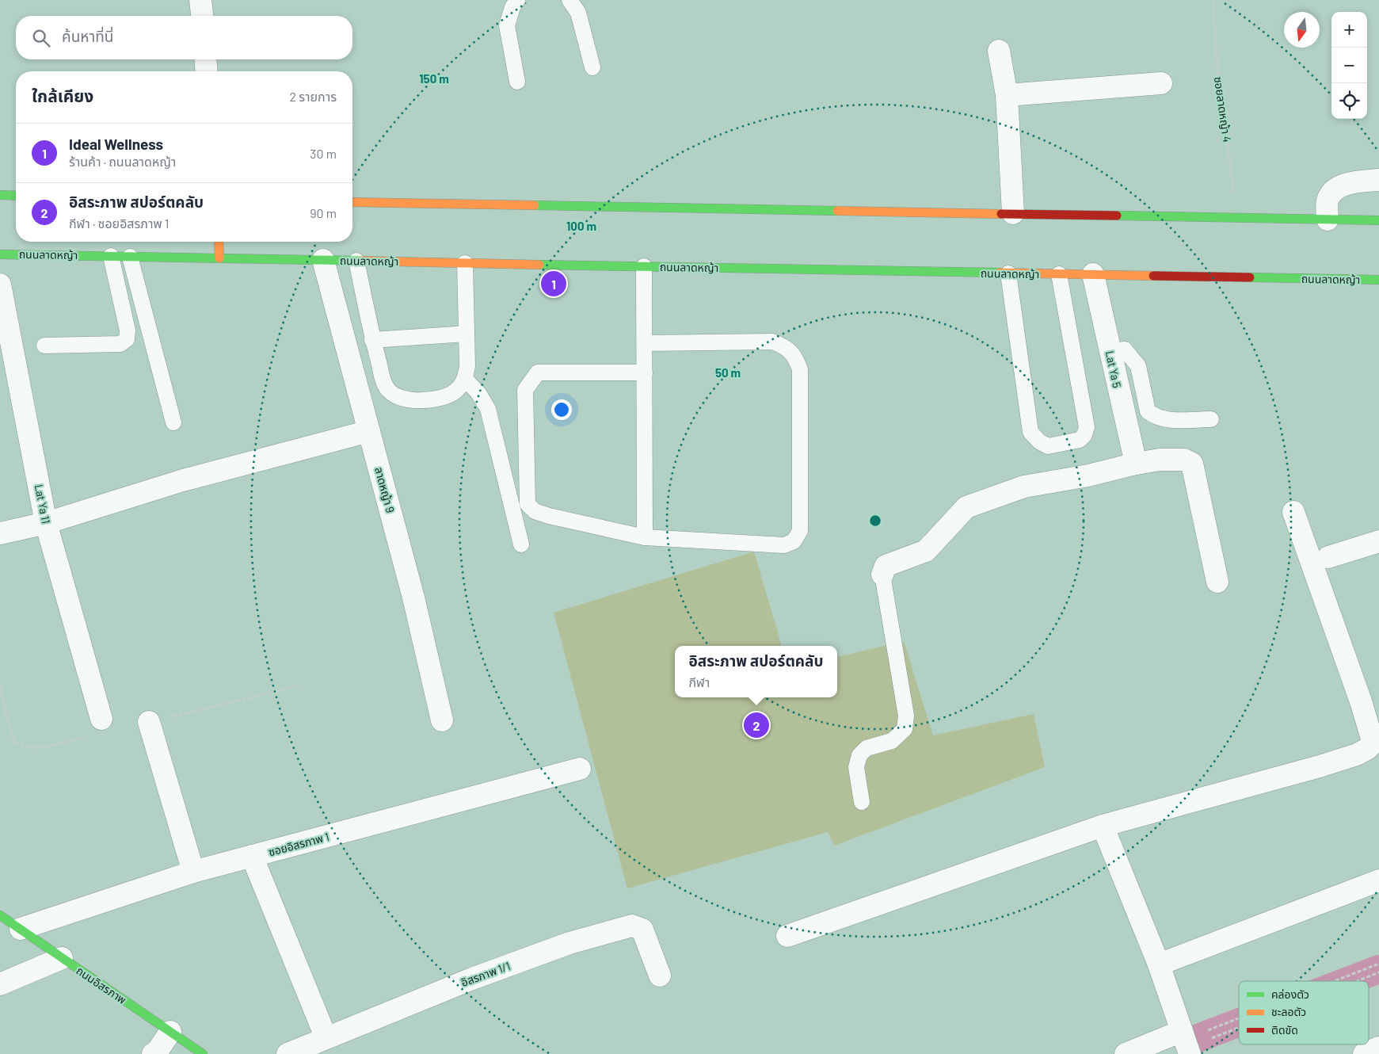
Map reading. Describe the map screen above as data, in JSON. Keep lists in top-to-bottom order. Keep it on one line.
{"streets":{"main road":["ถนนลาดหญ้า","ถนนอิสรภาพ"],"street":["Lat Ya 5","ลาดหญ้า 9","Lat Ya 11","ซอยอิสรภาพ 1","อิสรภาพ 1/1"],"path":["ซอยลาดหญ้า 4"]},"crossings":[["ถนนลาดหญ้า","Lat Ya 5"],["ถนนลาดหญ้า","ลาดหญ้า 9"],["ซอยอิสรภาพ 1","ถนนอิสรภาพ"]],"legend":["คล่องตัว","ชะลอตัว","ติดขัด"],"north":"bottom","page":{"map_buttons":["+","−"],"search":"ค้นหาที่นี่","heading":["ใกล้เคียง","2 รายการ"],"list":[{"mark":"1","name":"Ideal Wellness","note":"ร้านค้า · ถนนลาดหญ้า","value":"30 m"},{"mark":"2","name":"อิสระภาพ สปอร์ตคลับ","note":"กีฬา · ซอยอิสรภาพ 1","value":"90 m"}],"pins":["1","2"],"popup":["อิสระภาพ สปอร์ตคลับ","กีฬา"]},"rings":["150 m","100 m","50 m"]}
